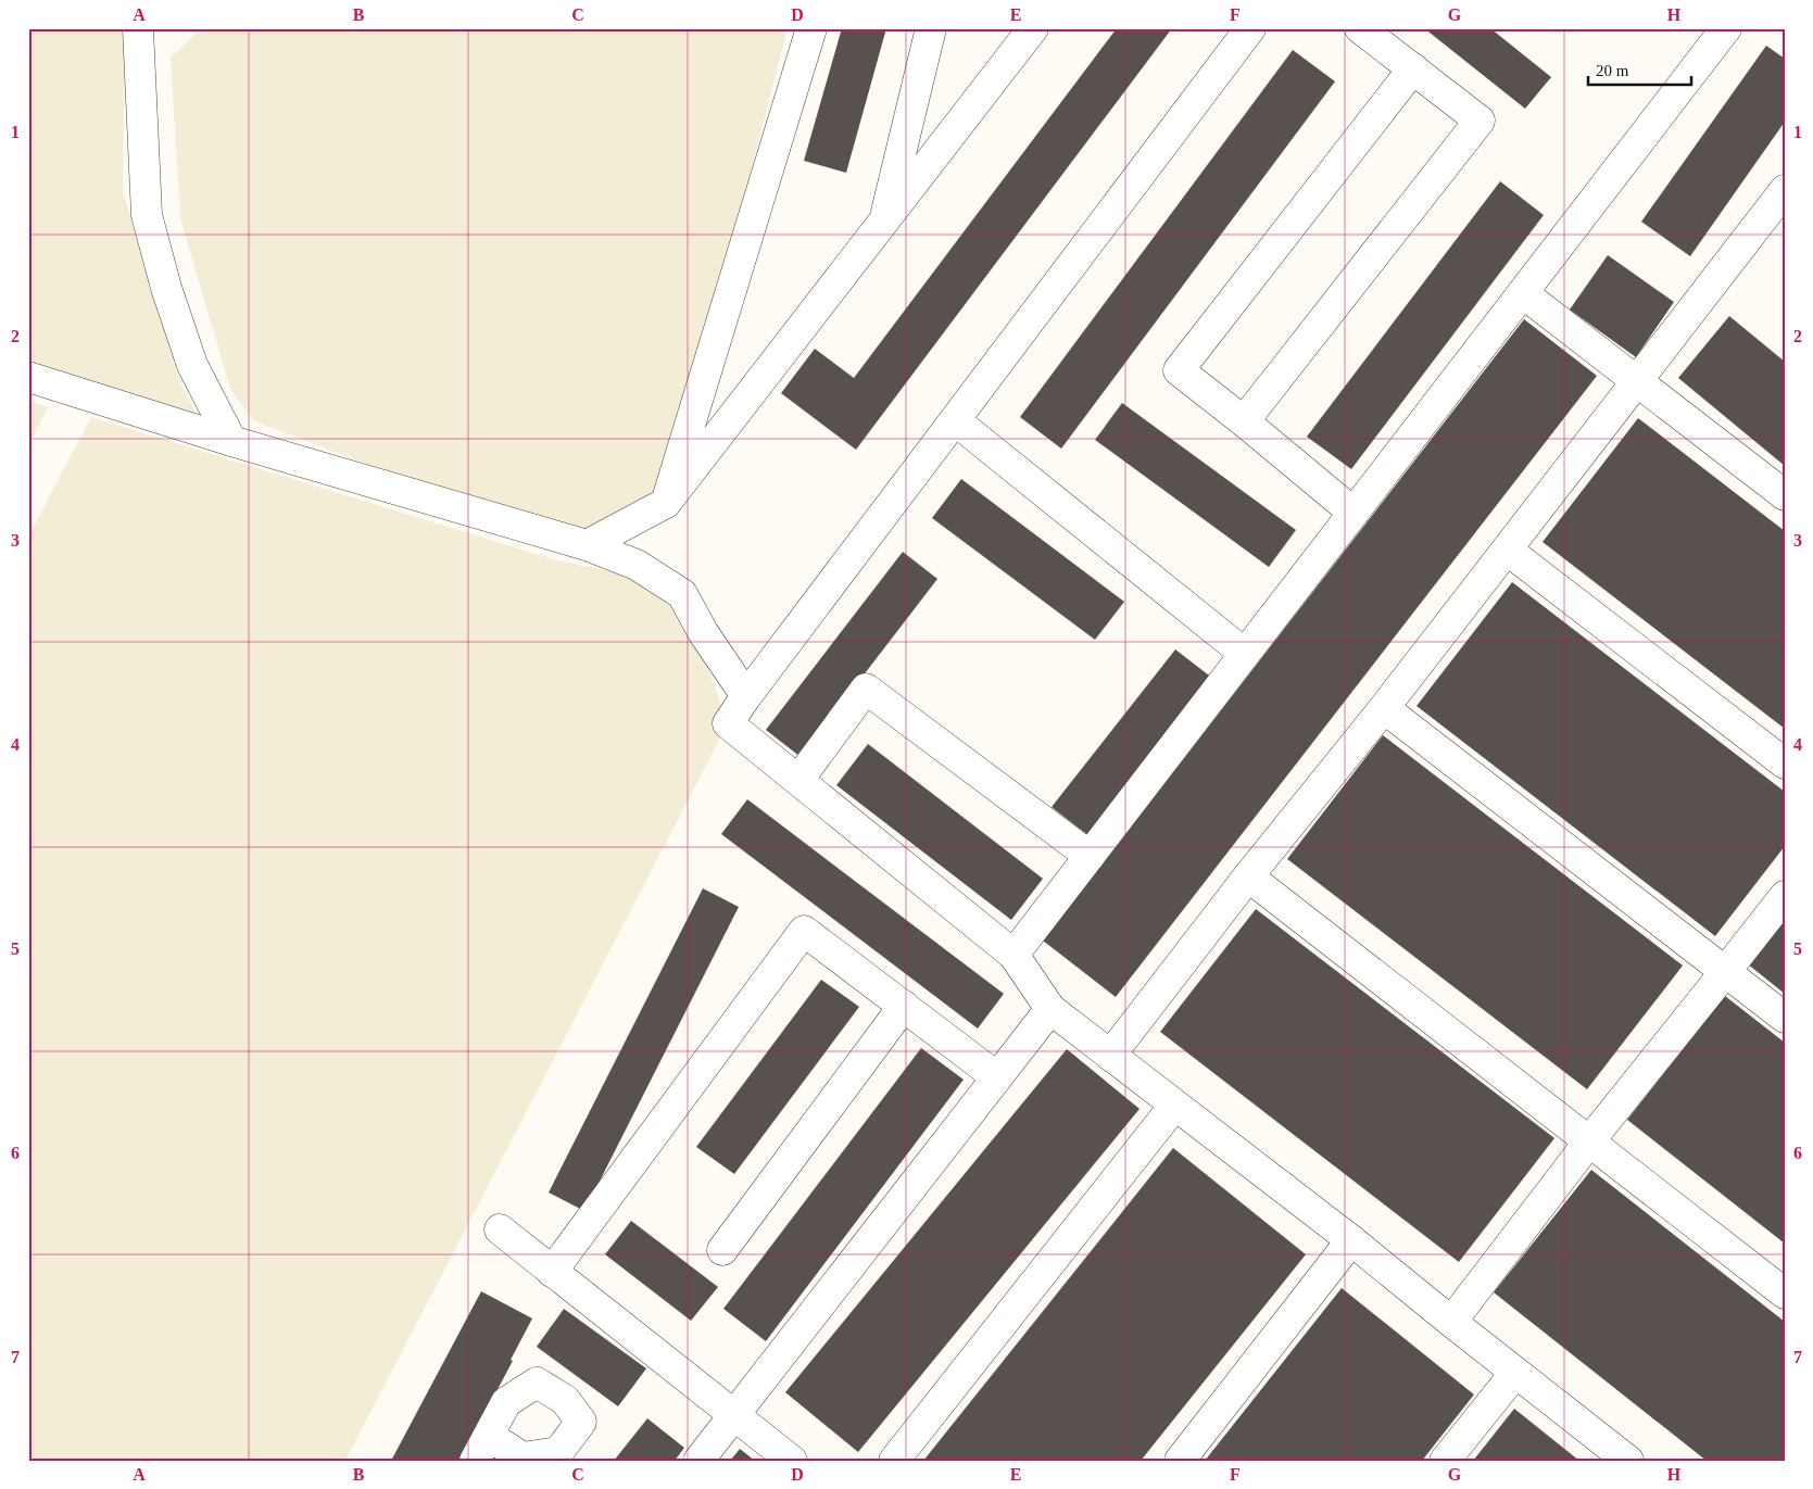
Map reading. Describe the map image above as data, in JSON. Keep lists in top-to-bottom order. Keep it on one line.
{"scale_bar":"20 m","grid":{"columns":["A","B","C","D","E","F","G","H"],"rows":["1","2","3","4","5","6","7"]}}
